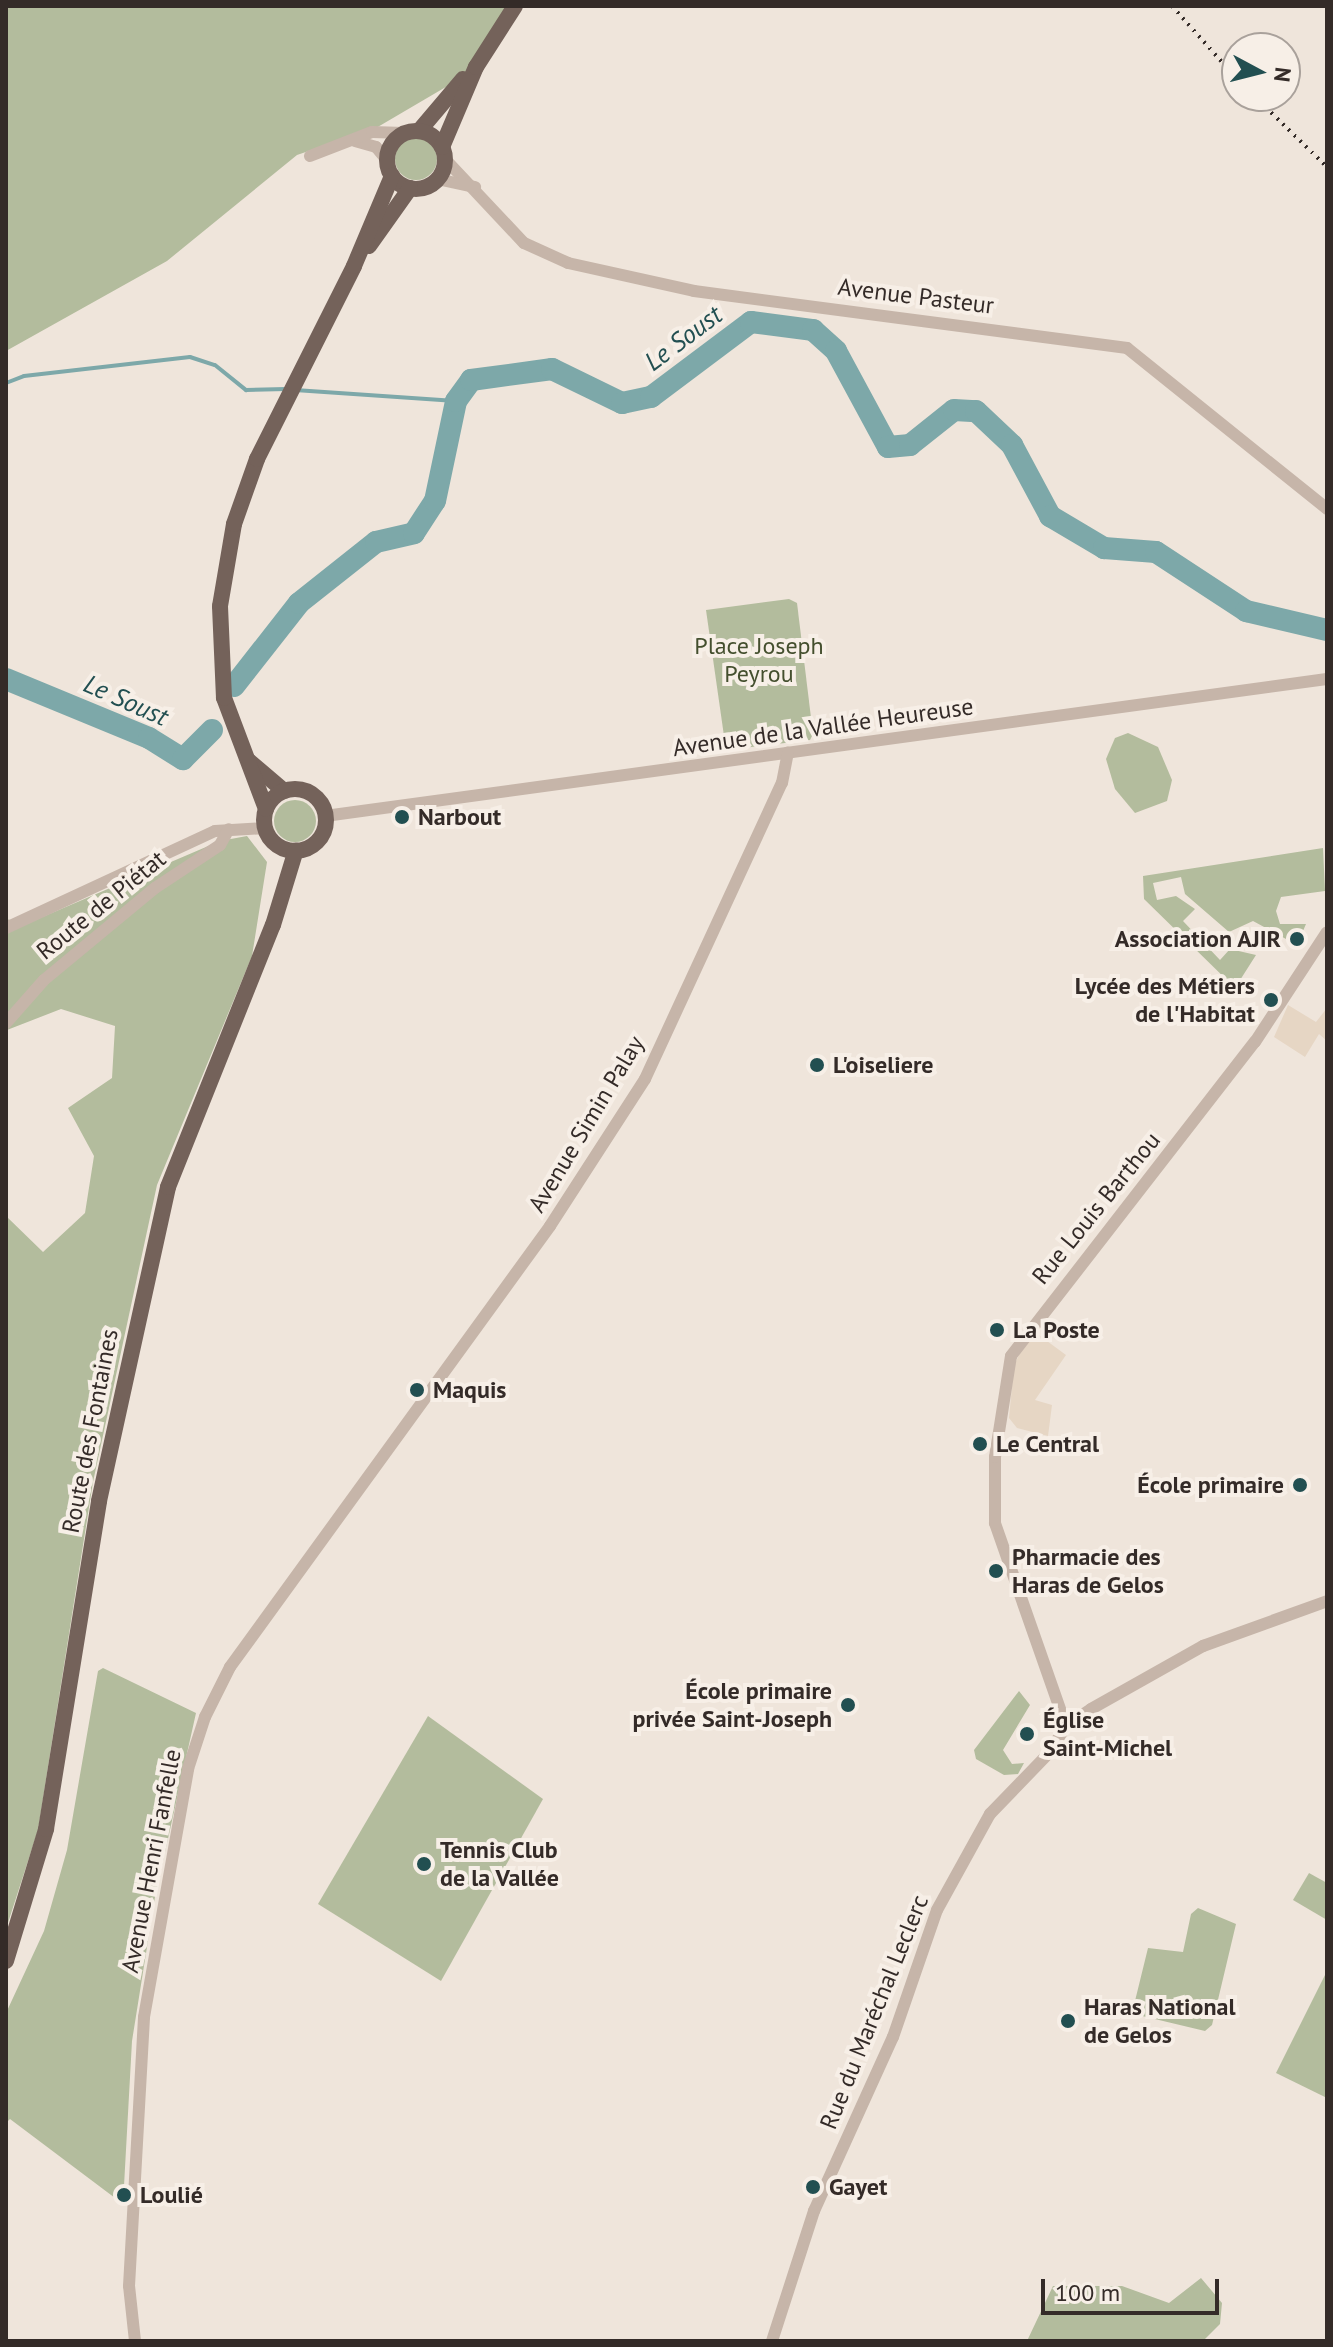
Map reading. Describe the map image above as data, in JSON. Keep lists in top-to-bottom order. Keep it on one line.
{"streets":{"main road":["Route des Fontaines"],"street":["Avenue Pasteur","Avenue de la Vallée Heureuse","Route de Piétat","Avenue Simin Palay","Rue Louis Barthou","Avenue Henri Fanfelle","Rue du Maréchal Leclerc"]},"crossings":[["Avenue de la Vallée Heureuse","Avenue Simin Palay"],["Avenue de la Vallée Heureuse","Route des Fontaines"],["Avenue Simin Palay","Avenue Henri Fanfelle"],["Rue Louis Barthou","Rue du Maréchal Leclerc"]],"water":["Le Soust"],"parks":["Place Joseph Peyrou"],"places":["Narbout","Association AJIR","Lycée des Métiers de l'Habitat","L'oiseliere","La Poste","Maquis","Le Central","École primaire","Pharmacie des Haras de Gelos","École primaire privée Saint-Joseph","Église Saint-Michel","Tennis Club de la Vallée","Haras National de Gelos","Gayet","Loulié"],"scale_bar":"100 m","north":"right"}
